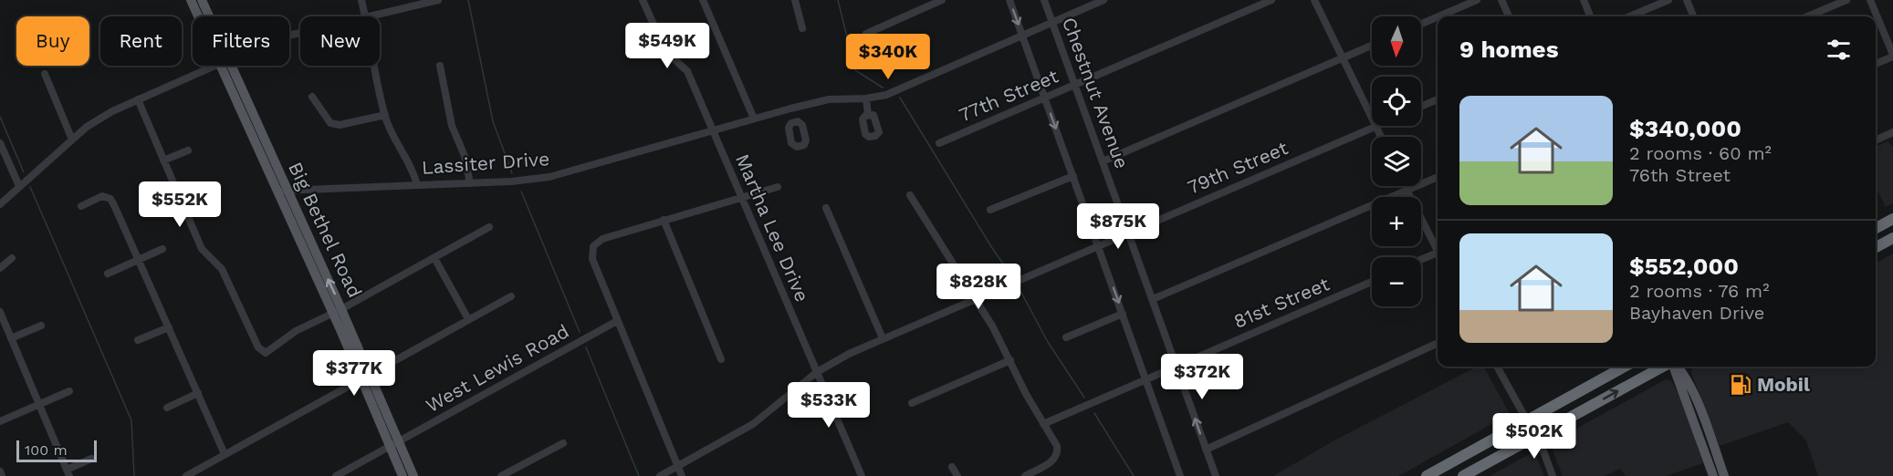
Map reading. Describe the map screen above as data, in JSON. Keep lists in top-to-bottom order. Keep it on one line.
{"streets":{"main road":["Big Bethel Road"],"street":["Chestnut Avenue","77th Street","Lassiter Drive","79th Street","Martha Lee Drive","81st Street","West Lewis Road"]},"crossings":[["Chestnut Avenue","77th Street"],["Chestnut Avenue","Lassiter Drive"],["Chestnut Avenue","79th Street"],["Chestnut Avenue","81st Street"],["Lassiter Drive","Martha Lee Drive"],["Lassiter Drive","Big Bethel Road"],["79th Street","Martha Lee Drive"],["Big Bethel Road","West Lewis Road"]],"places":{"fuel station":["Mobil"]},"scale_bar":"100 m","north":"bottom","page":{"map_buttons":["+","−"],"chip":["Buy","Rent","Filters","New"],"heading":"9 homes","price":["$549K","$340K","$552K","$875K","$828K","$377K","$372K","$533K","$502K"],"list":[{"name":"$340,000","note":"2 rooms · 60 m² · 76th Street"},{"name":"$552,000","note":"2 rooms · 76 m² · Bayhaven Drive"}],"scale":"100 m"}}
